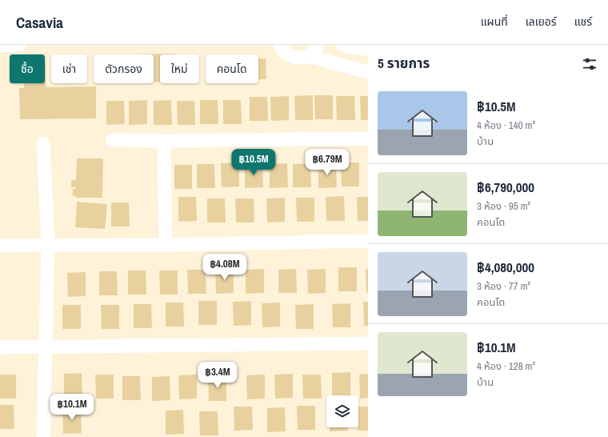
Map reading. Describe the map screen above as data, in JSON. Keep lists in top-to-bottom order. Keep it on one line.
{"page":{"header":"Casavia","nav":["แผนที่","เลเยอร์","แชร์"],"heading":"5 รายการ","chip":["ซื้อ","เช่า","ตัวกรอง","ใหม่","คอนโด"],"list":[{"name":"฿10.5M","note":"4 ห้อง · 140 m² · บ้าน"},{"name":"฿6,790,000","note":"3 ห้อง · 95 m² · คอนโด"},{"name":"฿4,080,000","note":"3 ห้อง · 77 m² · คอนโด"},{"name":"฿10.1M","note":"4 ห้อง · 128 m² · บ้าน"}],"price":["฿10.5M","฿6.79M","฿4.08M","฿3.4M","฿10.1M"]}}
